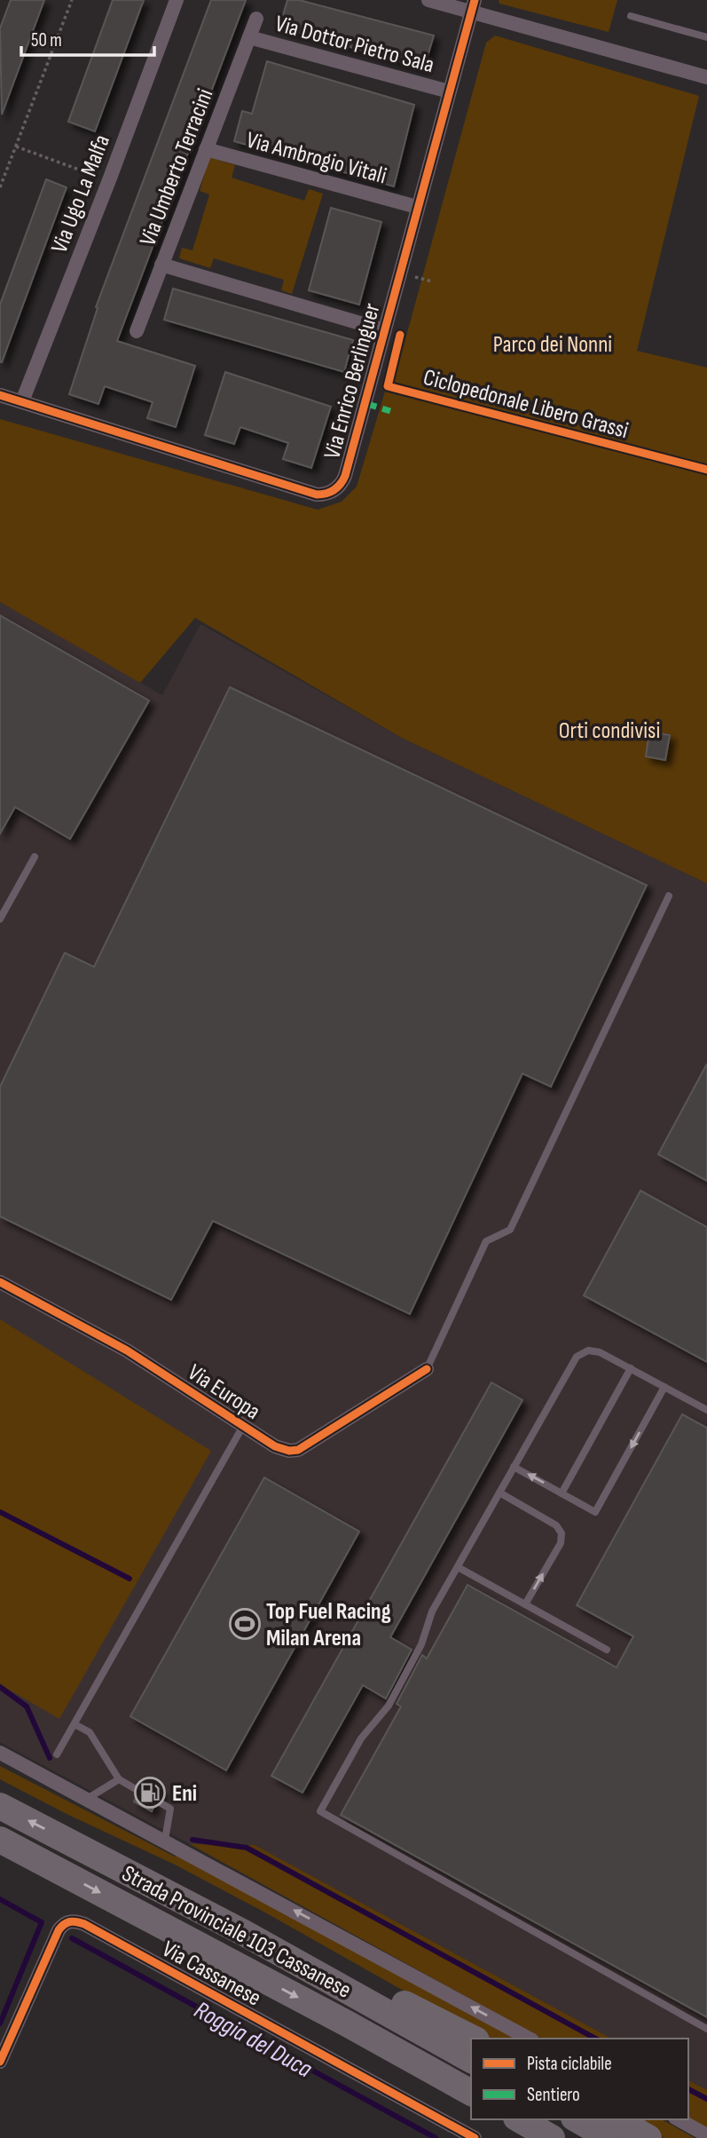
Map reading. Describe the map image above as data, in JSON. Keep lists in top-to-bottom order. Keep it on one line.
{"streets":{"highway":["Strada Provinciale 103 Cassanese"],"street":["Via Dottor Pietro Sala","Via Ambrogio Vitali","Via Umberto Terracini","Via Ugo La Malfa","Via Enrico Berlinguer","Via Europa","Via Cassanese"],"cycle path":["Ciclopedonale Libero Grassi"]},"crossings":[["Via Dottor Pietro Sala","Via Umberto Terracini"],["Via Dottor Pietro Sala","Via Enrico Berlinguer"],["Via Ambrogio Vitali","Via Umberto Terracini"],["Via Ambrogio Vitali","Via Enrico Berlinguer"],["Via Ugo La Malfa","Via Enrico Berlinguer"]],"water":["Roggia del Duca"],"parks":["Parco dei Nonni","Orti condivisi"],"places":{"sports":["Top Fuel Racing Milan Arena"],"fuel station":["Eni"]},"legend":["Pista ciclabile","Sentiero"],"scale_bar":"50 m"}
